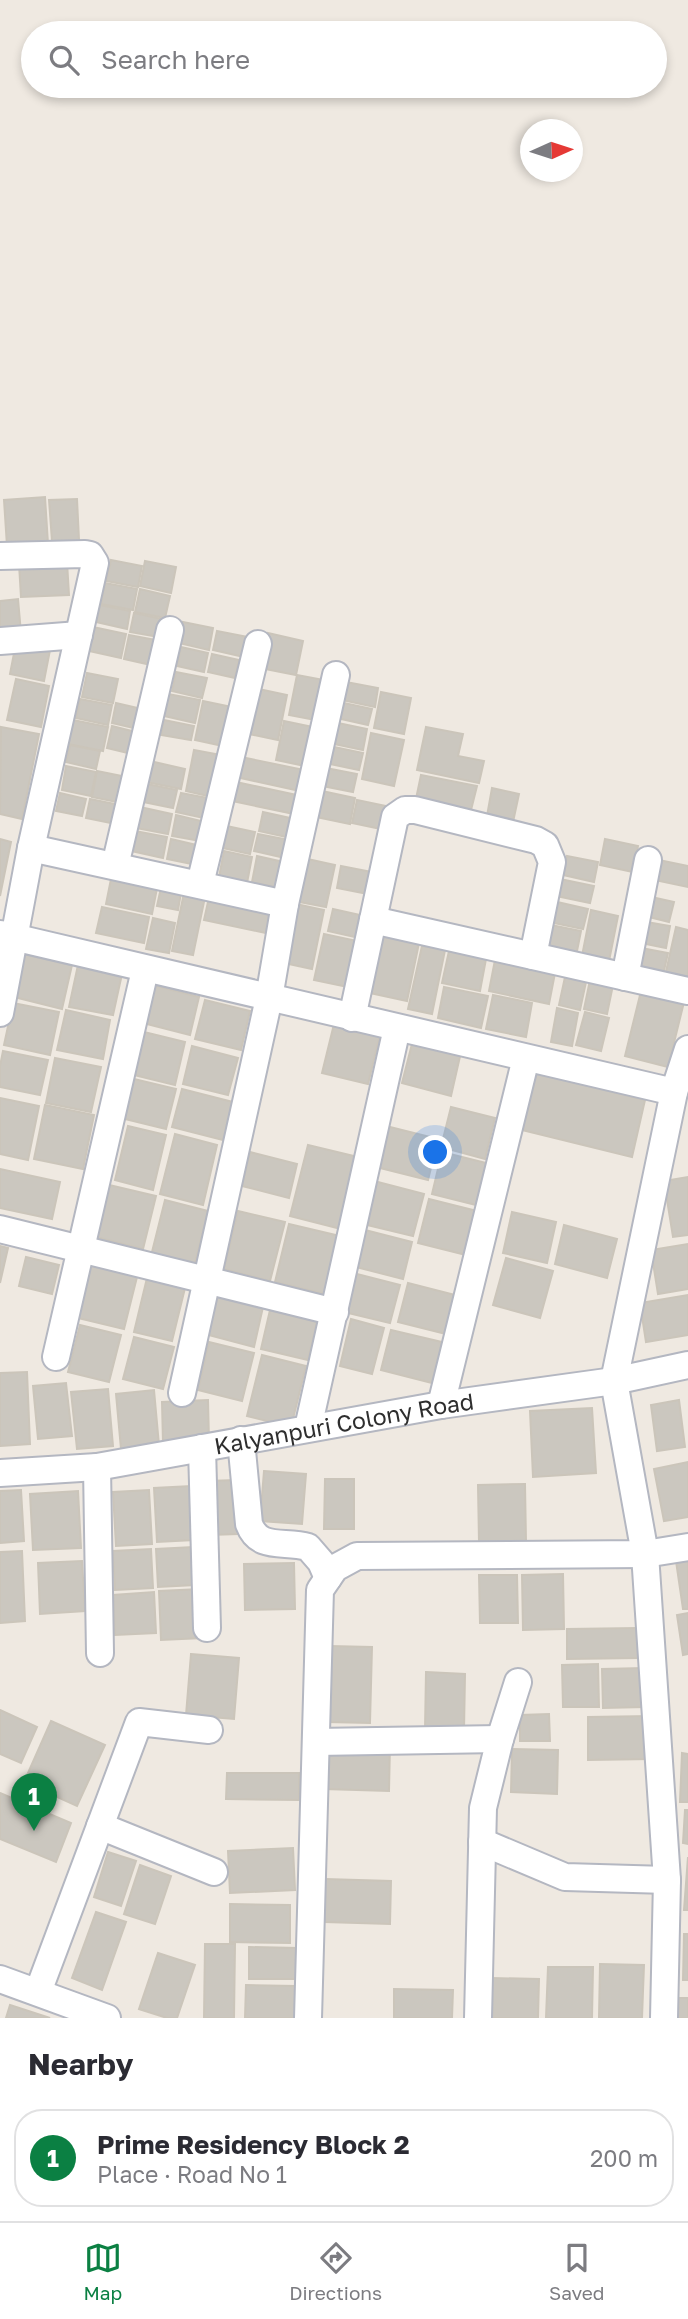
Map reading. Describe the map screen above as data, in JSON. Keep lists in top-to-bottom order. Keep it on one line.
{"streets":{"street":["Kalyanpuri Colony Road"]},"north":"right","page":{"search":"Search here","pins":"1","heading":"Nearby","list":[{"mark":"1","name":"Prime Residency Block 2","note":"Place · Road No 1","value":"200 m"}],"nav":["Map","Directions","Saved"]}}
